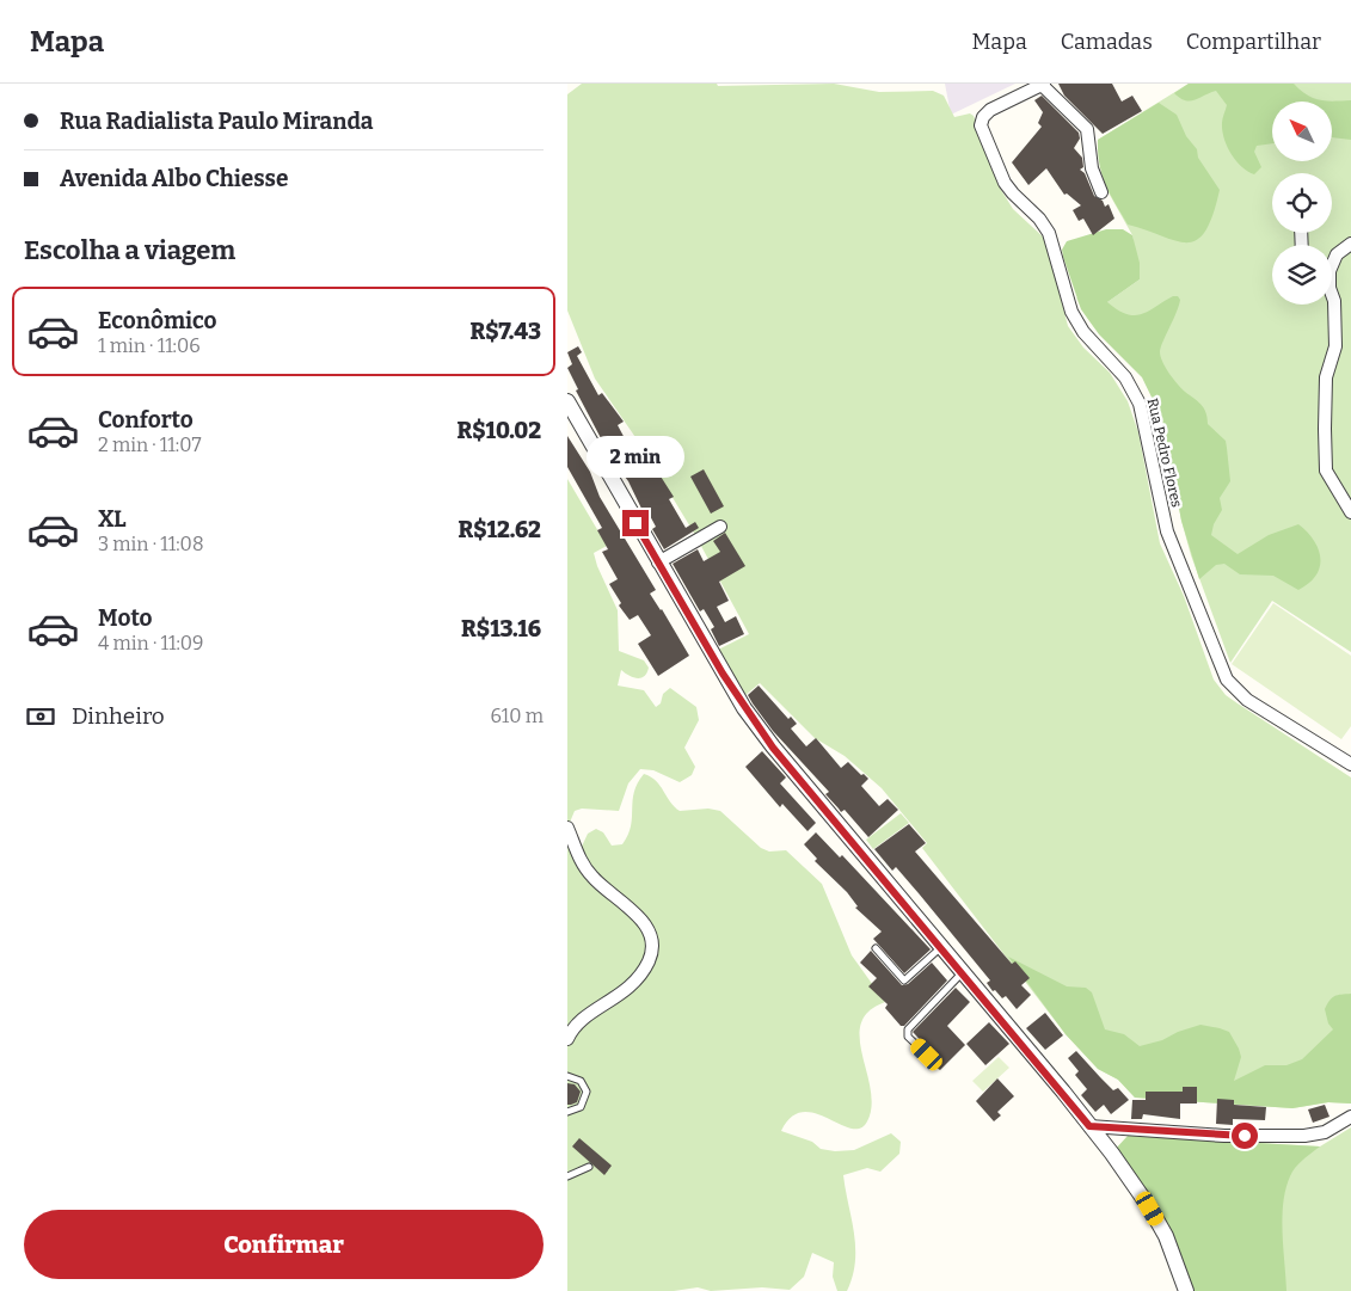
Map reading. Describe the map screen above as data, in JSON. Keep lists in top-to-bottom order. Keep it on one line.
{"streets":{"street":["Rua Pedro Flores"]},"north":"top left","page":{"header":"Mapa","nav":["Mapa","Camadas","Compartilhar"],"banner":["Rua Radialista Paulo Miranda","Avenida Albo Chiesse"],"heading":"Escolha a viagem","list":[{"name":"Econômico","note":"1 min · 11:06","value":"R$7.43"},{"name":"Conforto","note":"2 min · 11:07","value":"R$10.02"},{"name":"XL","note":"3 min · 11:08","value":"R$12.62"},{"name":"Moto","note":"4 min · 11:09","value":"R$13.16"}],"bubble":"2 min","pay":["Dinheiro","610 m"],"buttons":"Confirmar"}}
